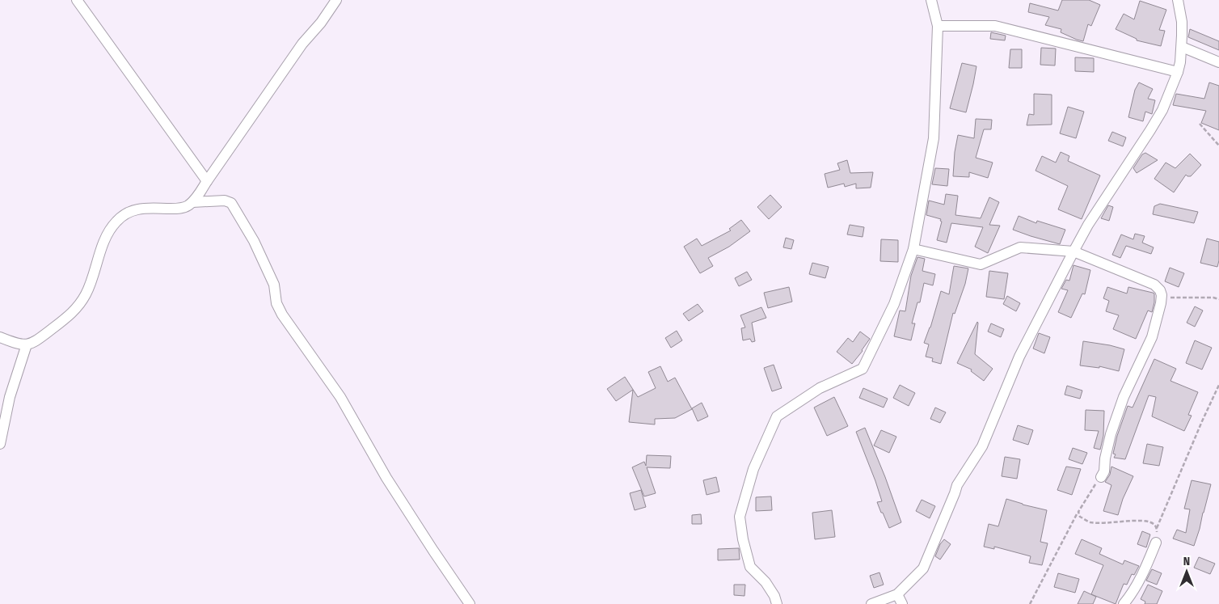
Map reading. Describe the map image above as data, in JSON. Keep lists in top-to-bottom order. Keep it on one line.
{"north":"top"}
